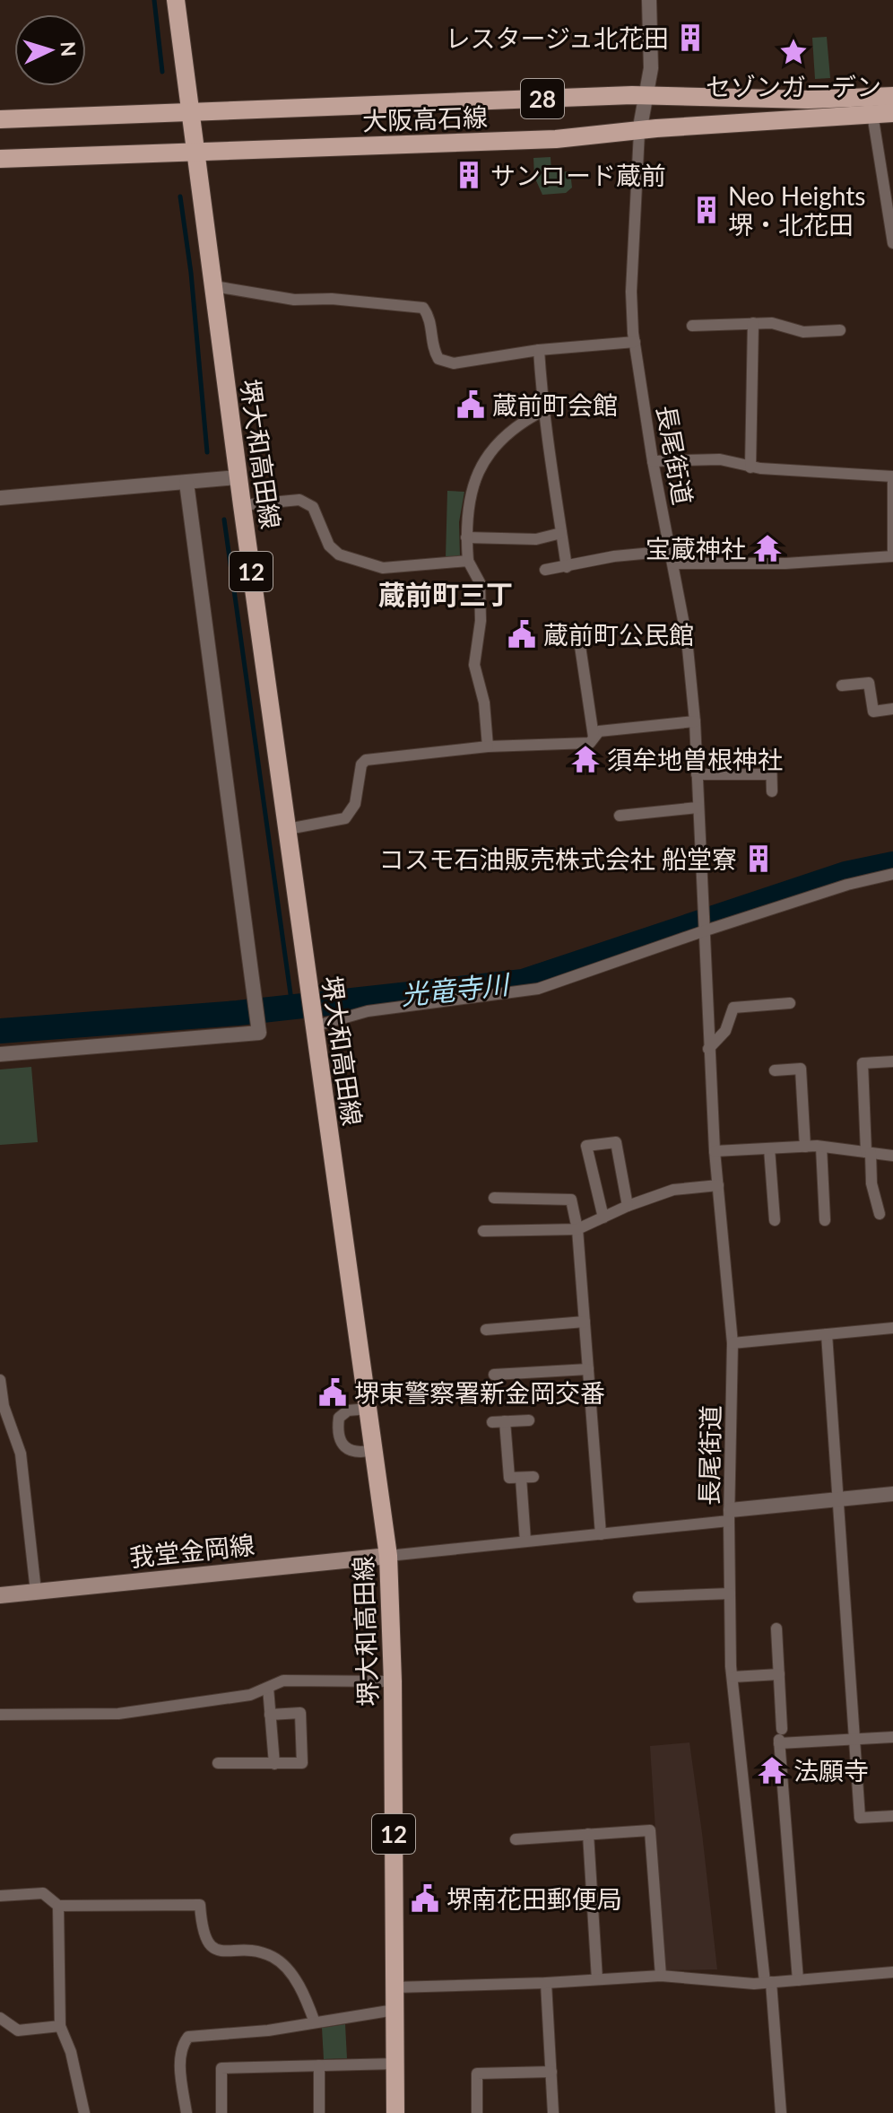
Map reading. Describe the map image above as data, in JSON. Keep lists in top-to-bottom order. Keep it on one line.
{"streets":{"main road":["28","大阪高石線","堺大和高田線","12","我堂金岡線"],"street":["長尾街道"]},"crossings":[["大阪高石線","堺大和高田線"],["大阪高石線","長尾街道"],["堺大和高田線","我堂金岡線"]],"districts":["蔵前町三丁"],"water":["光竜寺川"],"places":{"building":["レスタージュ北花田","サンロード蔵前","Neo Heights 堺・北花田","コスモ石油販売株式会社 船堂寮"],"place":["セゾンガーデン"],"public building":["蔵前町会館","蔵前町公民館","堺東警察署新金岡交番","堺南花田郵便局"],"temple":["宝蔵神社","須牟地曽根神社","法願寺"]},"north":"right"}
